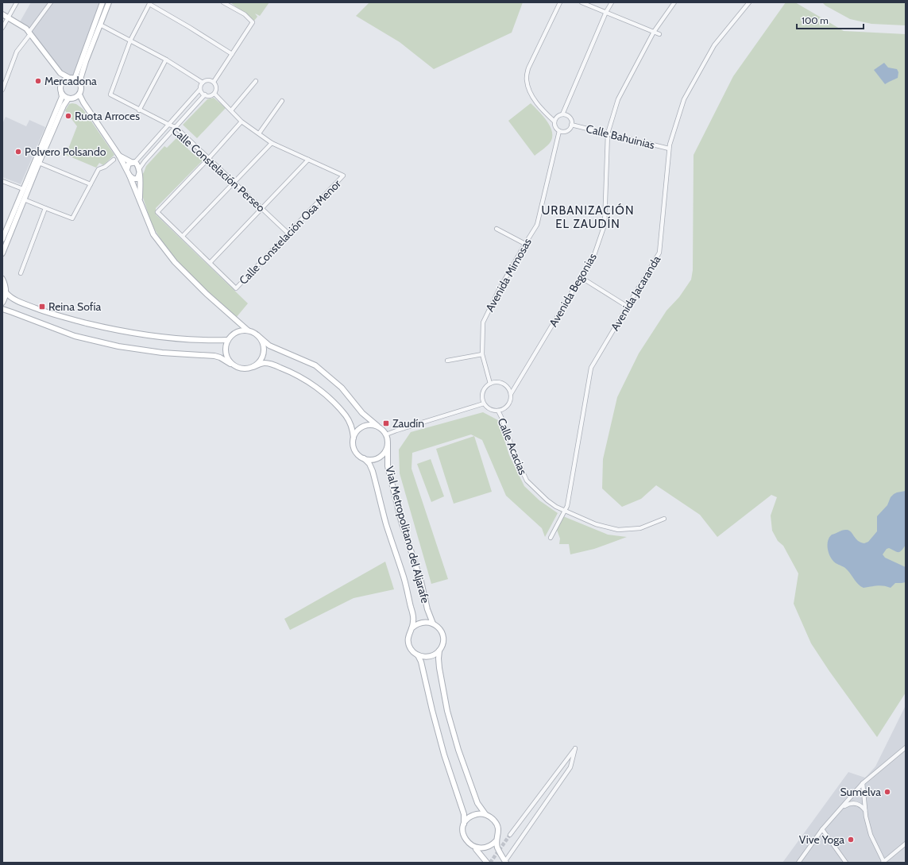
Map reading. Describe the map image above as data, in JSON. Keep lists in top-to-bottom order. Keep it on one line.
{"streets":{"main road":["Vial Metropolitano del Aljarafe"],"street":["Calle Bahuinias","Calle Constelación Perseo","Calle Constelación Osa Menor","Avenida Mimosas","Avenida Begonias","Avenida Jacaranda","Calle Acacias"]},"crossings":[["Calle Bahuinias","Avenida Mimosas"],["Calle Bahuinias","Avenida Begonias"],["Calle Bahuinias","Avenida Jacaranda"],["Calle Constelación Perseo","Calle Constelación Osa Menor"],["Avenida Mimosas","Avenida Begonias"],["Avenida Mimosas","Calle Acacias"],["Avenida Begonias","Calle Acacias"],["Avenida Jacaranda","Calle Acacias"]],"districts":["URBANIZACIÓN EL ZAUDÍN"],"places":{"other":["Mercadona","Ruota Arroces","Polvero Polsando","Sumelva","Vive Yoga"],"transit":["Reina Sofía","Zaudín"]},"scale_bar":"100 m"}
